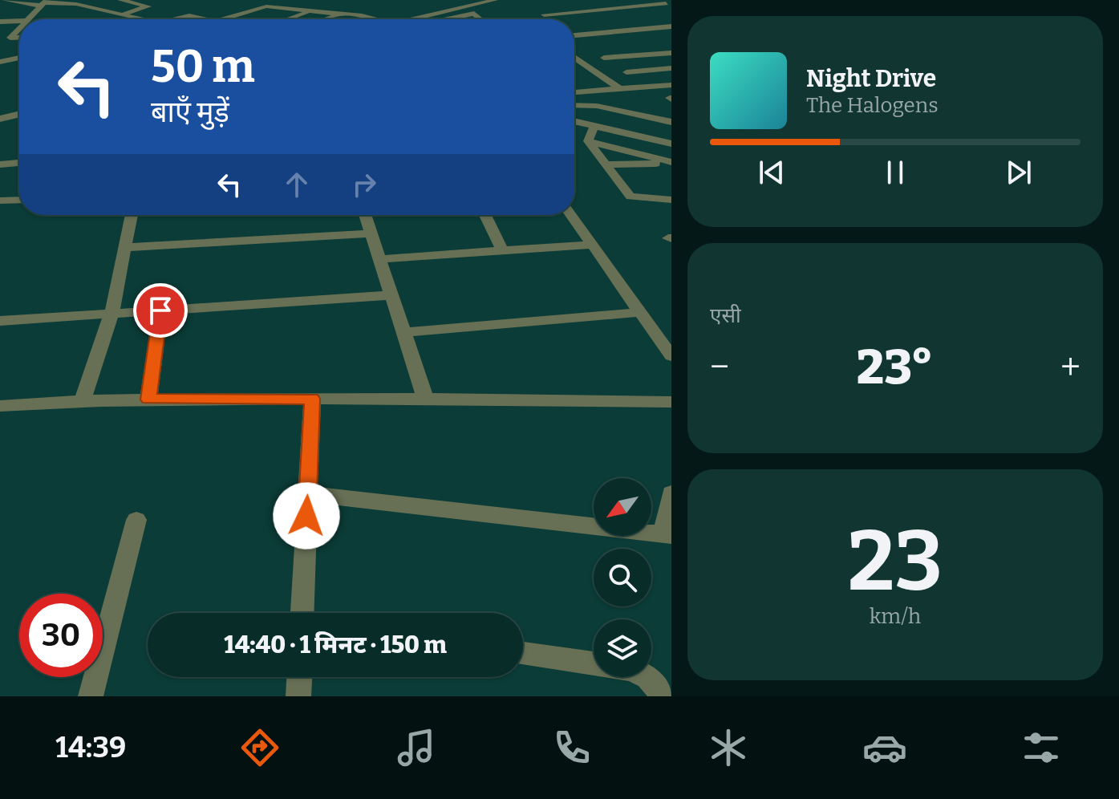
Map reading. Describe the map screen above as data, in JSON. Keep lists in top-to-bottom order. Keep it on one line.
{"north":"bottom left","page":{"turn":["50 m","बाएँ मुड़ें"],"song":["Night Drive","The Halogens"],"tile":["एसी",["23","km/h"]],"heat":["−","23°","+"],"limit":"30","trip":"14:40 · 1 मिनट · 150 m","tabs":"14:39"}}
